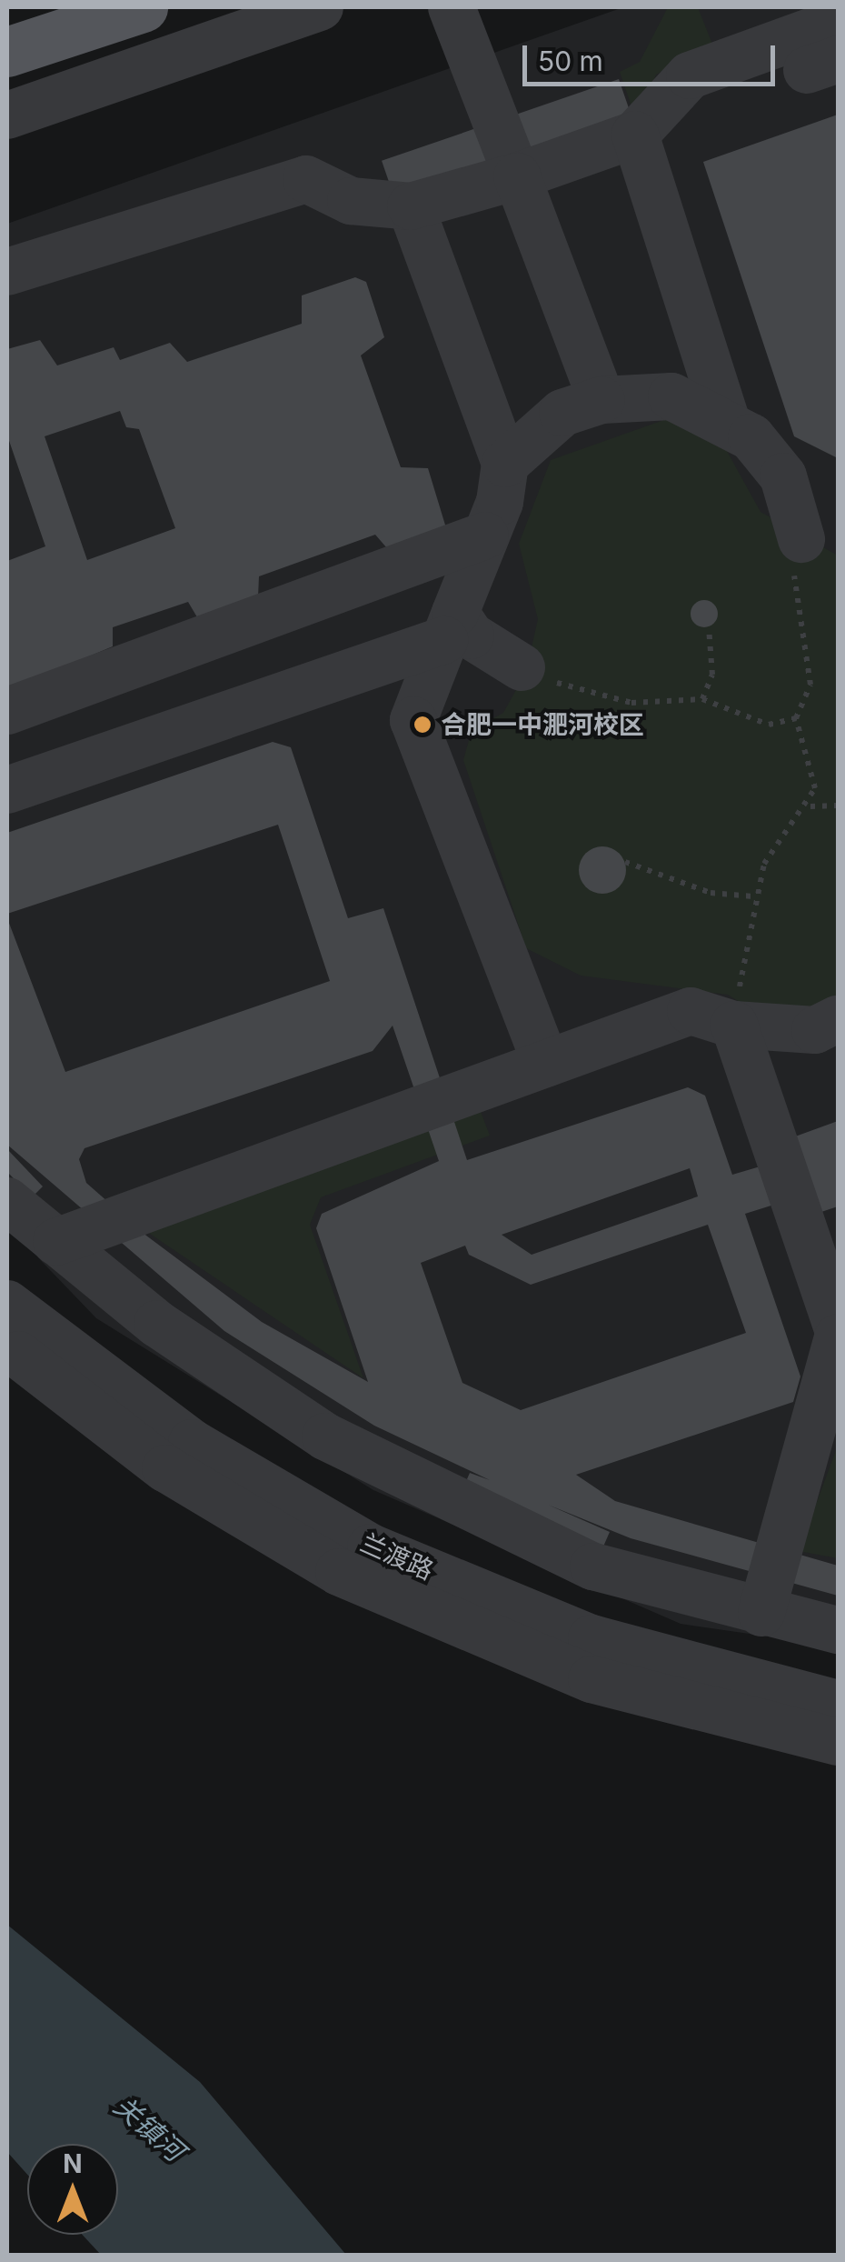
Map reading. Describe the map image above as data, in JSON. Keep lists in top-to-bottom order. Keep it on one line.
{"streets":{"street":["兰渡路"]},"water":["关镇河"],"places":["合肥一中淝河校区"],"scale_bar":"50 m","north":"top"}
